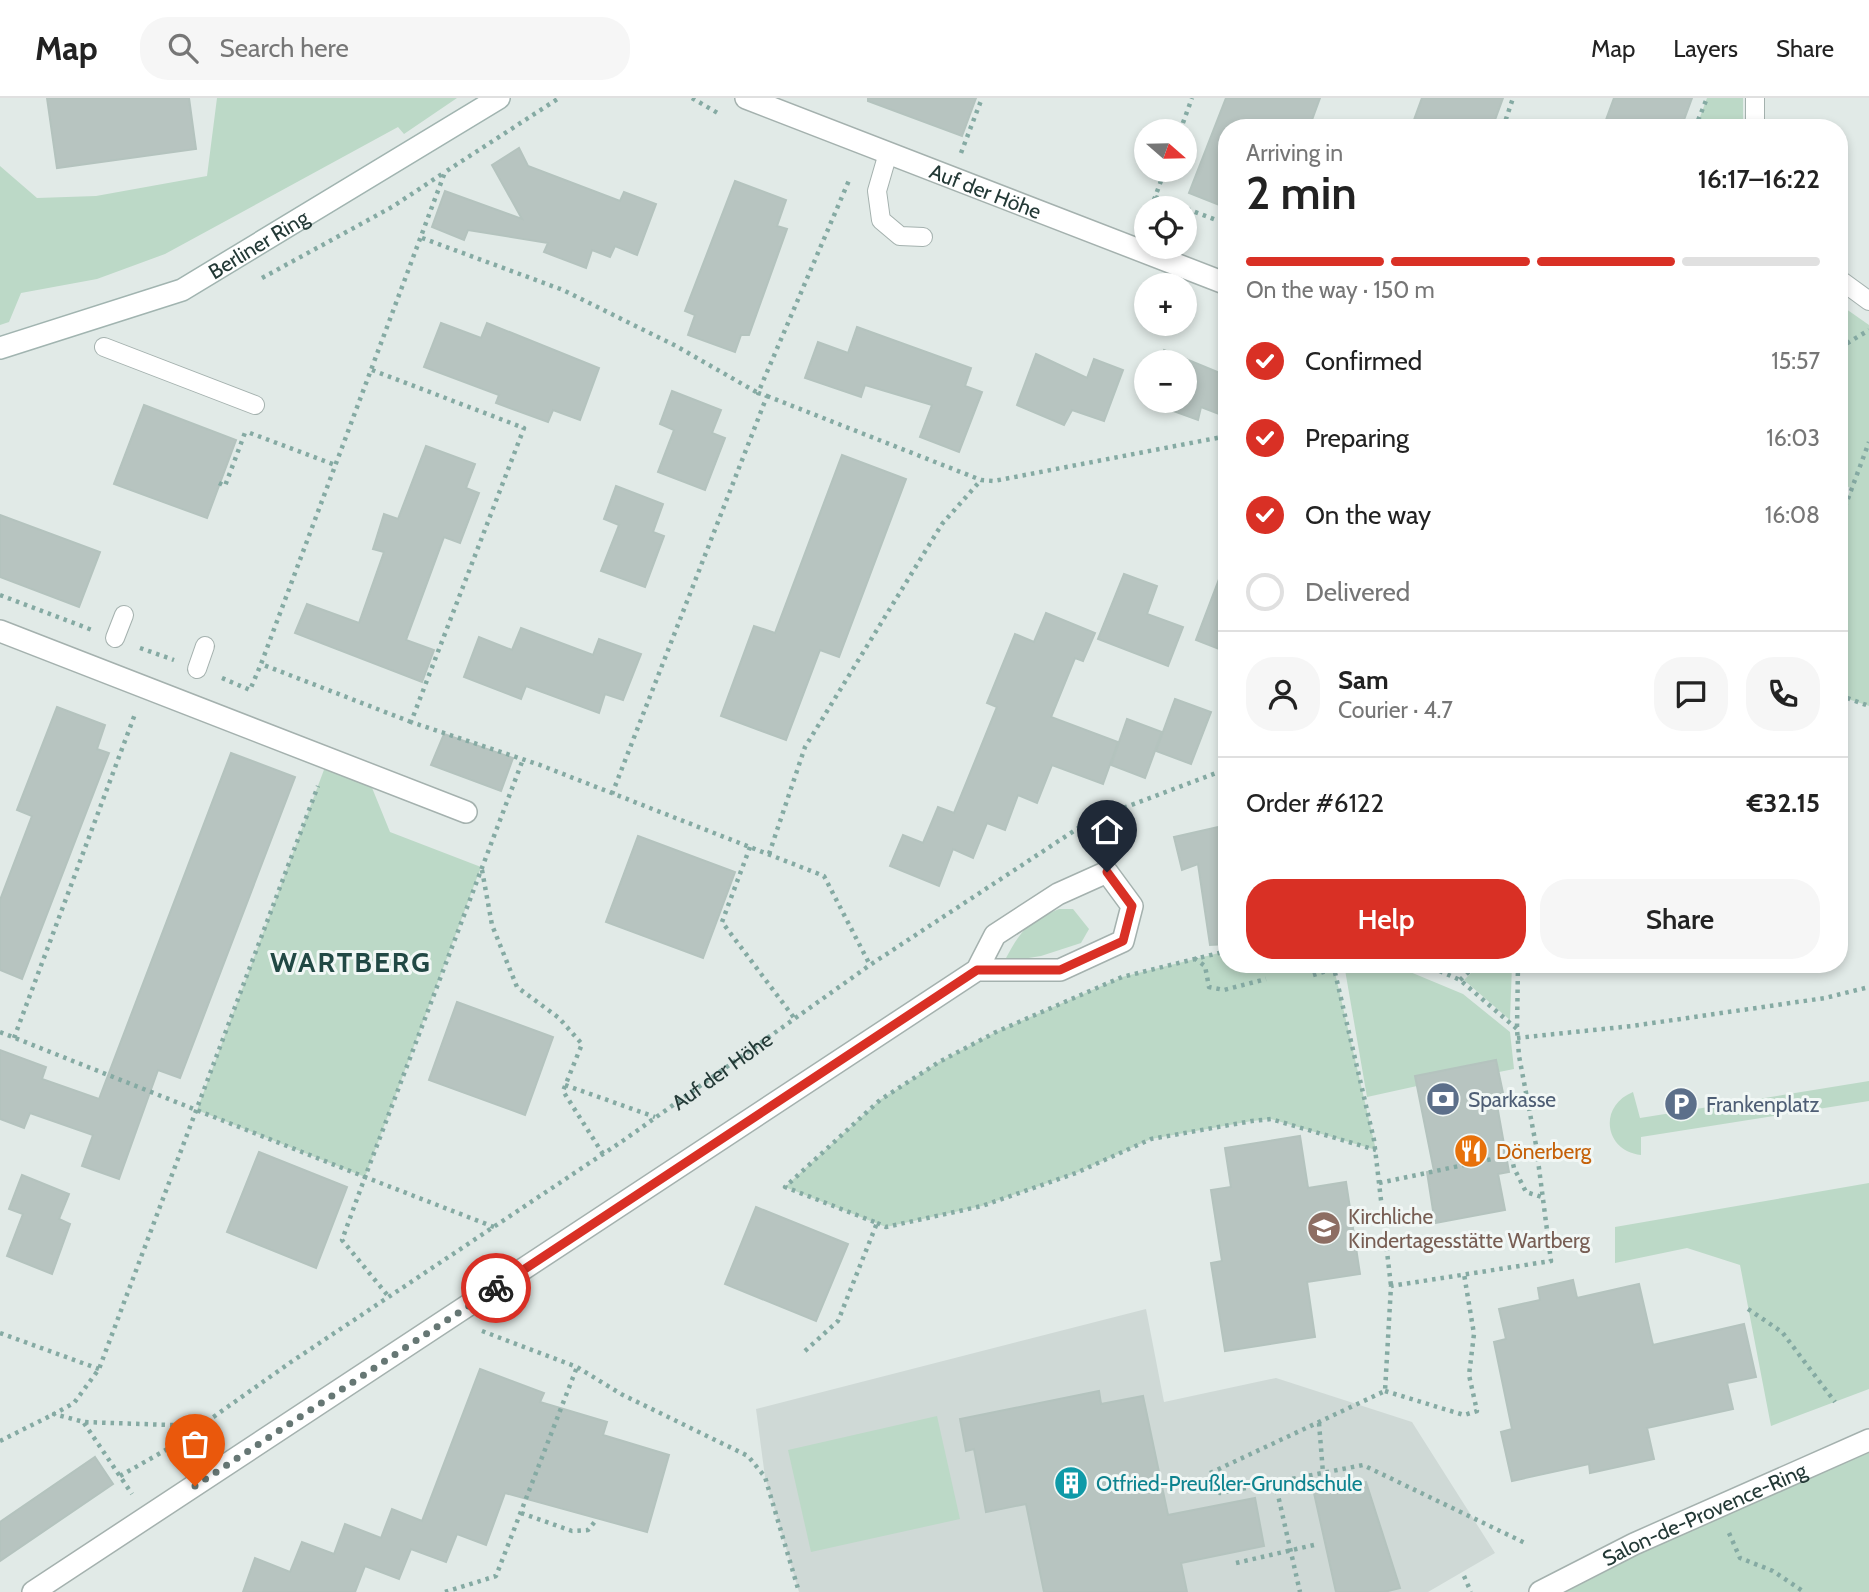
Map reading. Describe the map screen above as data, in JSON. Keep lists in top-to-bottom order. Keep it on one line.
{"streets":{"street":["Auf der Höhe","Berliner Ring","Salon-de-Provence-Ring"]},"districts":["WARTBERG"],"places":{"bank":["Sparkasse"],"parking":["Frankenplatz"],"restaurant":["Dönerberg"],"school or university":["Kirchliche Kindertagesstätte Wartberg"],"building":["Otfried-Preußler-Grundschule"]},"north":"right","page":{"header":"Map","search":"Search here","nav":["Map","Layers","Share"],"map_buttons":["+","−"],"heading":["2 min","Arriving in","16:17–16:22"],"panel":["Sam","Courier · 4.7","Order #6122","€32.15"],"bar":"On the way · 150 m","list":[["Confirmed","15:57"],["Preparing","16:03"],["On the way","16:08"],"Delivered"],"buttons":["Help","Share"]}}
